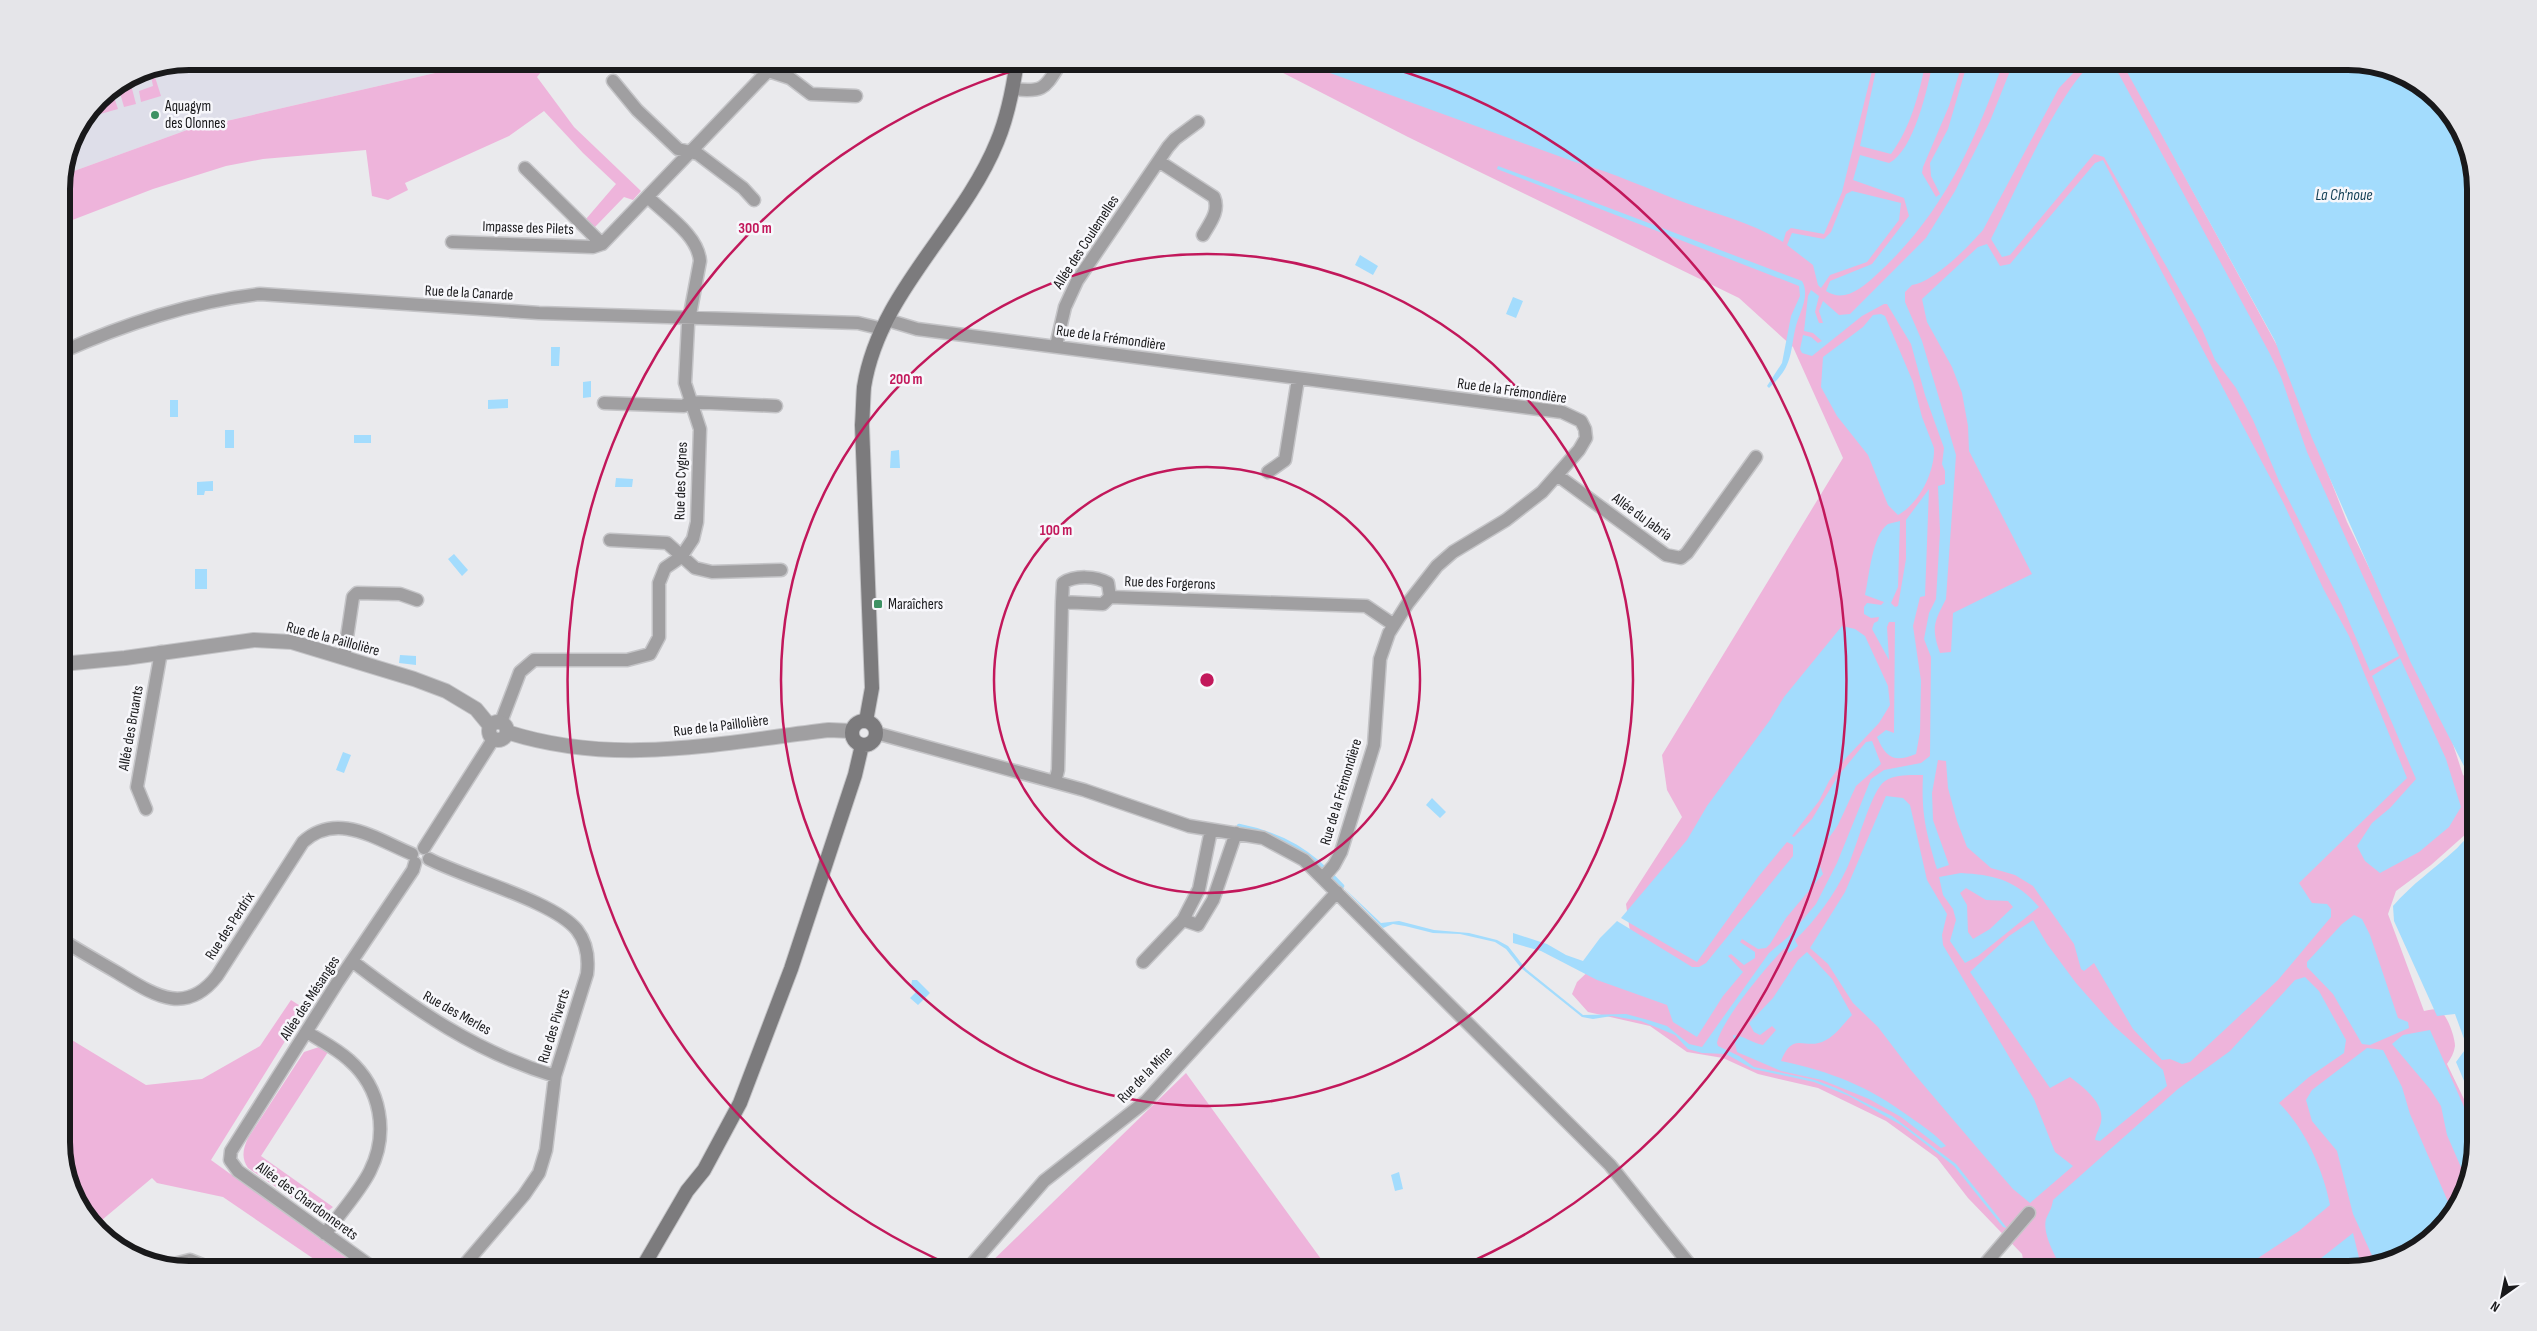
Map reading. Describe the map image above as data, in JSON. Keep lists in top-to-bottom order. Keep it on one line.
{"streets":{"street":["Impasse des Pilets","Allée des Coulemelles","Rue de la Canarde","Rue de la Frémondière","Rue des Cygnes","Allée du Jabria","Rue des Forgerons","Rue de la Paillolière","Allée des Bruants","Rue des Perdrix","Allée des Mésanges","Rue des Merles","Rue des Piverts","Rue de la Mine","Allée des Chardonnerets"]},"crossings":[["Allée des Coulemelles","Rue de la Frémondière"],["Rue de la Canarde","Rue de la Frémondière"],["Rue de la Canarde","Rue des Cygnes"],["Rue de la Frémondière","Allée du Jabria"],["Rue de la Frémondière","Rue des Forgerons"],["Rue des Cygnes","Rue de la Paillolière"],["Rue de la Paillolière","Allée des Bruants"],["Rue des Perdrix","Allée des Mésanges"],["Allée des Mésanges","Rue des Merles"],["Allée des Mésanges","Allée des Chardonnerets"],["Rue des Merles","Rue des Piverts"]],"water":["La Ch'noue"],"places":{"other":["Aquagym des Olonnes"],"transit":["Maraîchers"]},"north":"bottom left","rings":["300 m","200 m","100 m"]}
